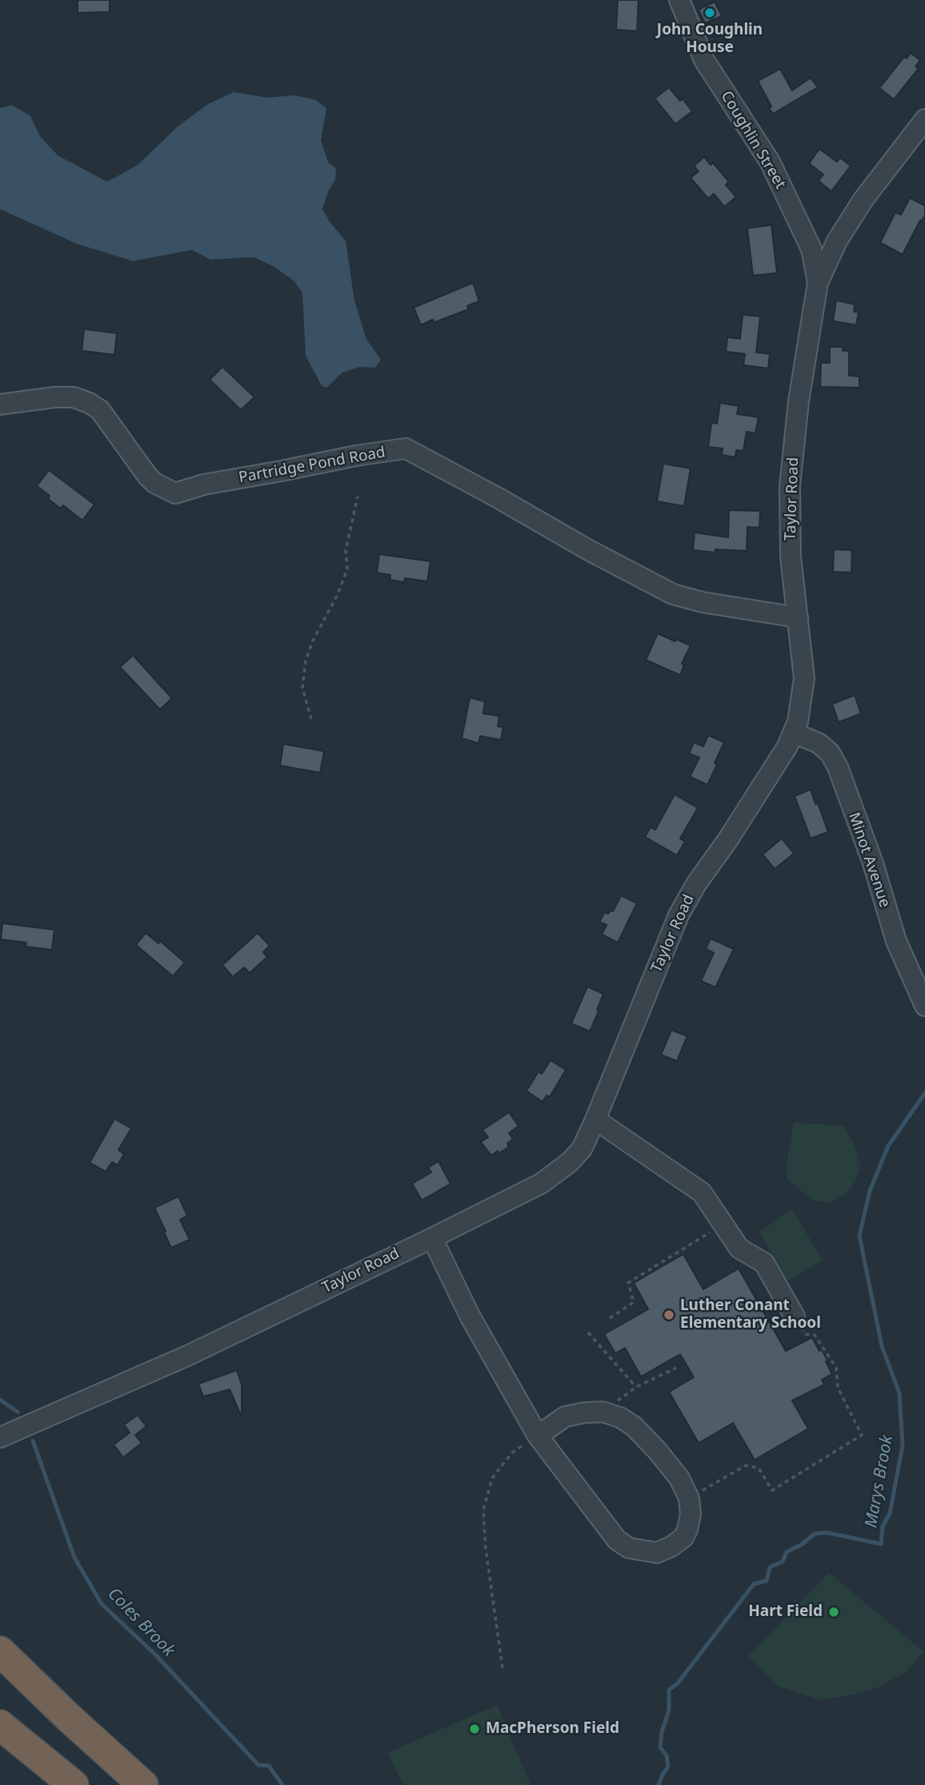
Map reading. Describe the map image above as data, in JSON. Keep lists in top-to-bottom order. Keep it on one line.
{"streets":{"street":["Coughlin Street","Partridge Pond Road","Taylor Road","Minot Avenue"]},"crossings":[["Coughlin Street","Taylor Road"],["Partridge Pond Road","Taylor Road"],["Taylor Road","Minot Avenue"]],"water":["Marys Brook","Coles Brook"],"places":["John Coughlin House","Luther Conant Elementary School","Hart Field","MacPherson Field"]}
